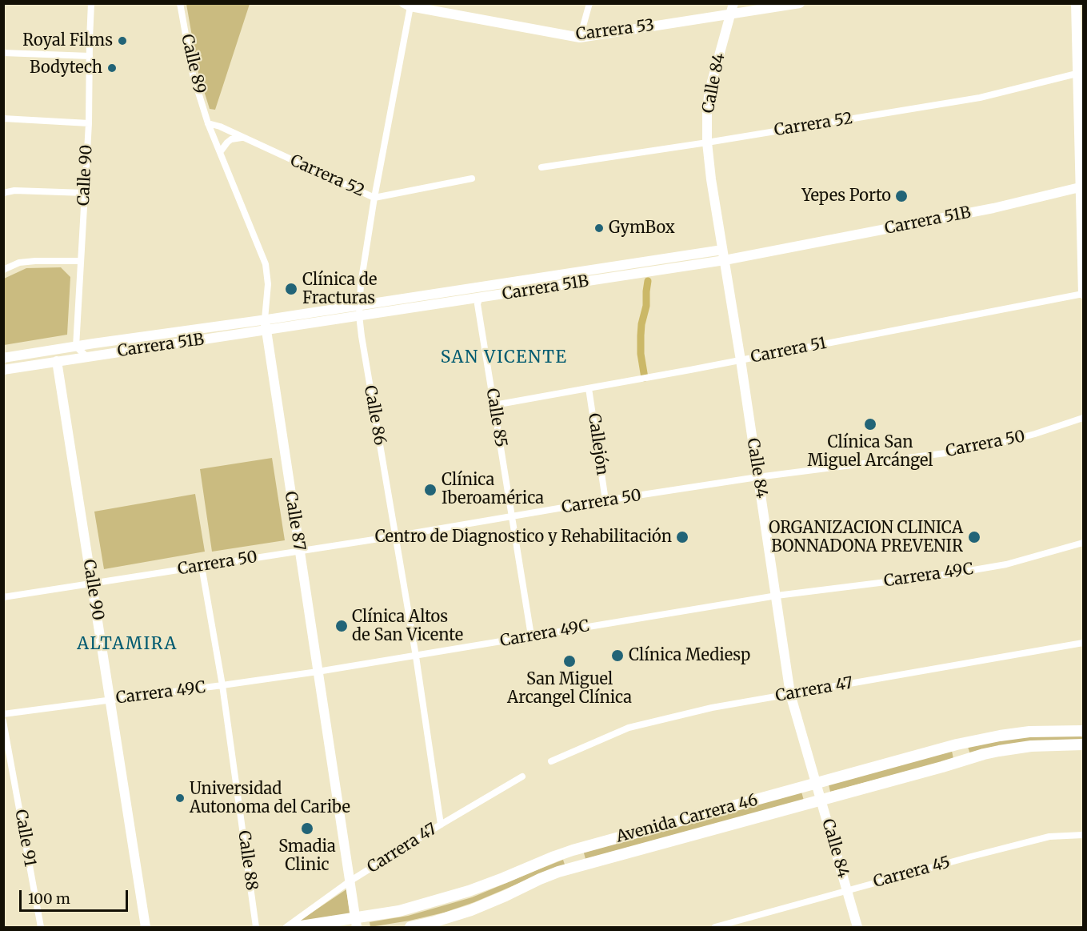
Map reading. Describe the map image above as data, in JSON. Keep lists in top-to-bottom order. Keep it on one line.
{"streets":{"main road":["Carrera 53","Calle 84","Calle 90","Carrera 51B","Calle 87","Avenida Carrera 46"],"street":["Calle 89","Carrera 52","Carrera 51","Calle 86","Calle 85","Callejón","Carrera 50","Carrera 49C","Carrera 47","Calle 91","Calle 88","Carrera 45"]},"crossings":[["Carrera 53","Calle 84"],["Carrera 53","Calle 86"],["Calle 89","Carrera 52"],["Calle 89","Calle 87"],["Calle 84","Carrera 52"],["Calle 84","Carrera 51B"],["Calle 84","Carrera 51"],["Calle 84","Carrera 50"],["Calle 84","Carrera 49C"],["Calle 84","Carrera 47"],["Calle 84","Avenida Carrera 46"],["Calle 84","Carrera 45"],["Carrera 52","Calle 86"],["Carrera 52","Calle 87"],["Calle 90","Carrera 51B"],["Calle 90","Carrera 50"],["Calle 90","Carrera 49C"],["Carrera 51B","Calle 86"],["Carrera 51B","Calle 85"],["Carrera 51B","Calle 87"],["Carrera 51","Calle 85"],["Carrera 51","Callejón"],["Calle 86","Carrera 50"],["Calle 86","Carrera 49C"],["Calle 86","Carrera 47"],["Calle 85","Carrera 50"],["Calle 85","Carrera 49C"],["Callejón","Carrera 50"],["Carrera 50","Calle 87"],["Carrera 50","Calle 88"],["Calle 87","Carrera 49C"],["Calle 87","Carrera 47"],["Calle 87","Avenida Carrera 46"],["Carrera 49C","Calle 88"]],"districts":["SAN VICENTE","ALTAMIRA"],"places":["Royal Films","Bodytech","Yepes Porto","GymBox","Clínica de Fracturas","Clínica San Miguel Arcángel","Clínica Iberoamérica","Centro de Diagnostico y Rehabilitación","ORGANIZACION CLINICA BONNADONA PREVENIR","Clínica Altos de San Vicente","Clínica Mediesp","San Miguel Arcangel Clínica","Universidad Autonoma del Caribe","Smadia Clinic"],"scale_bar":"100 m"}
